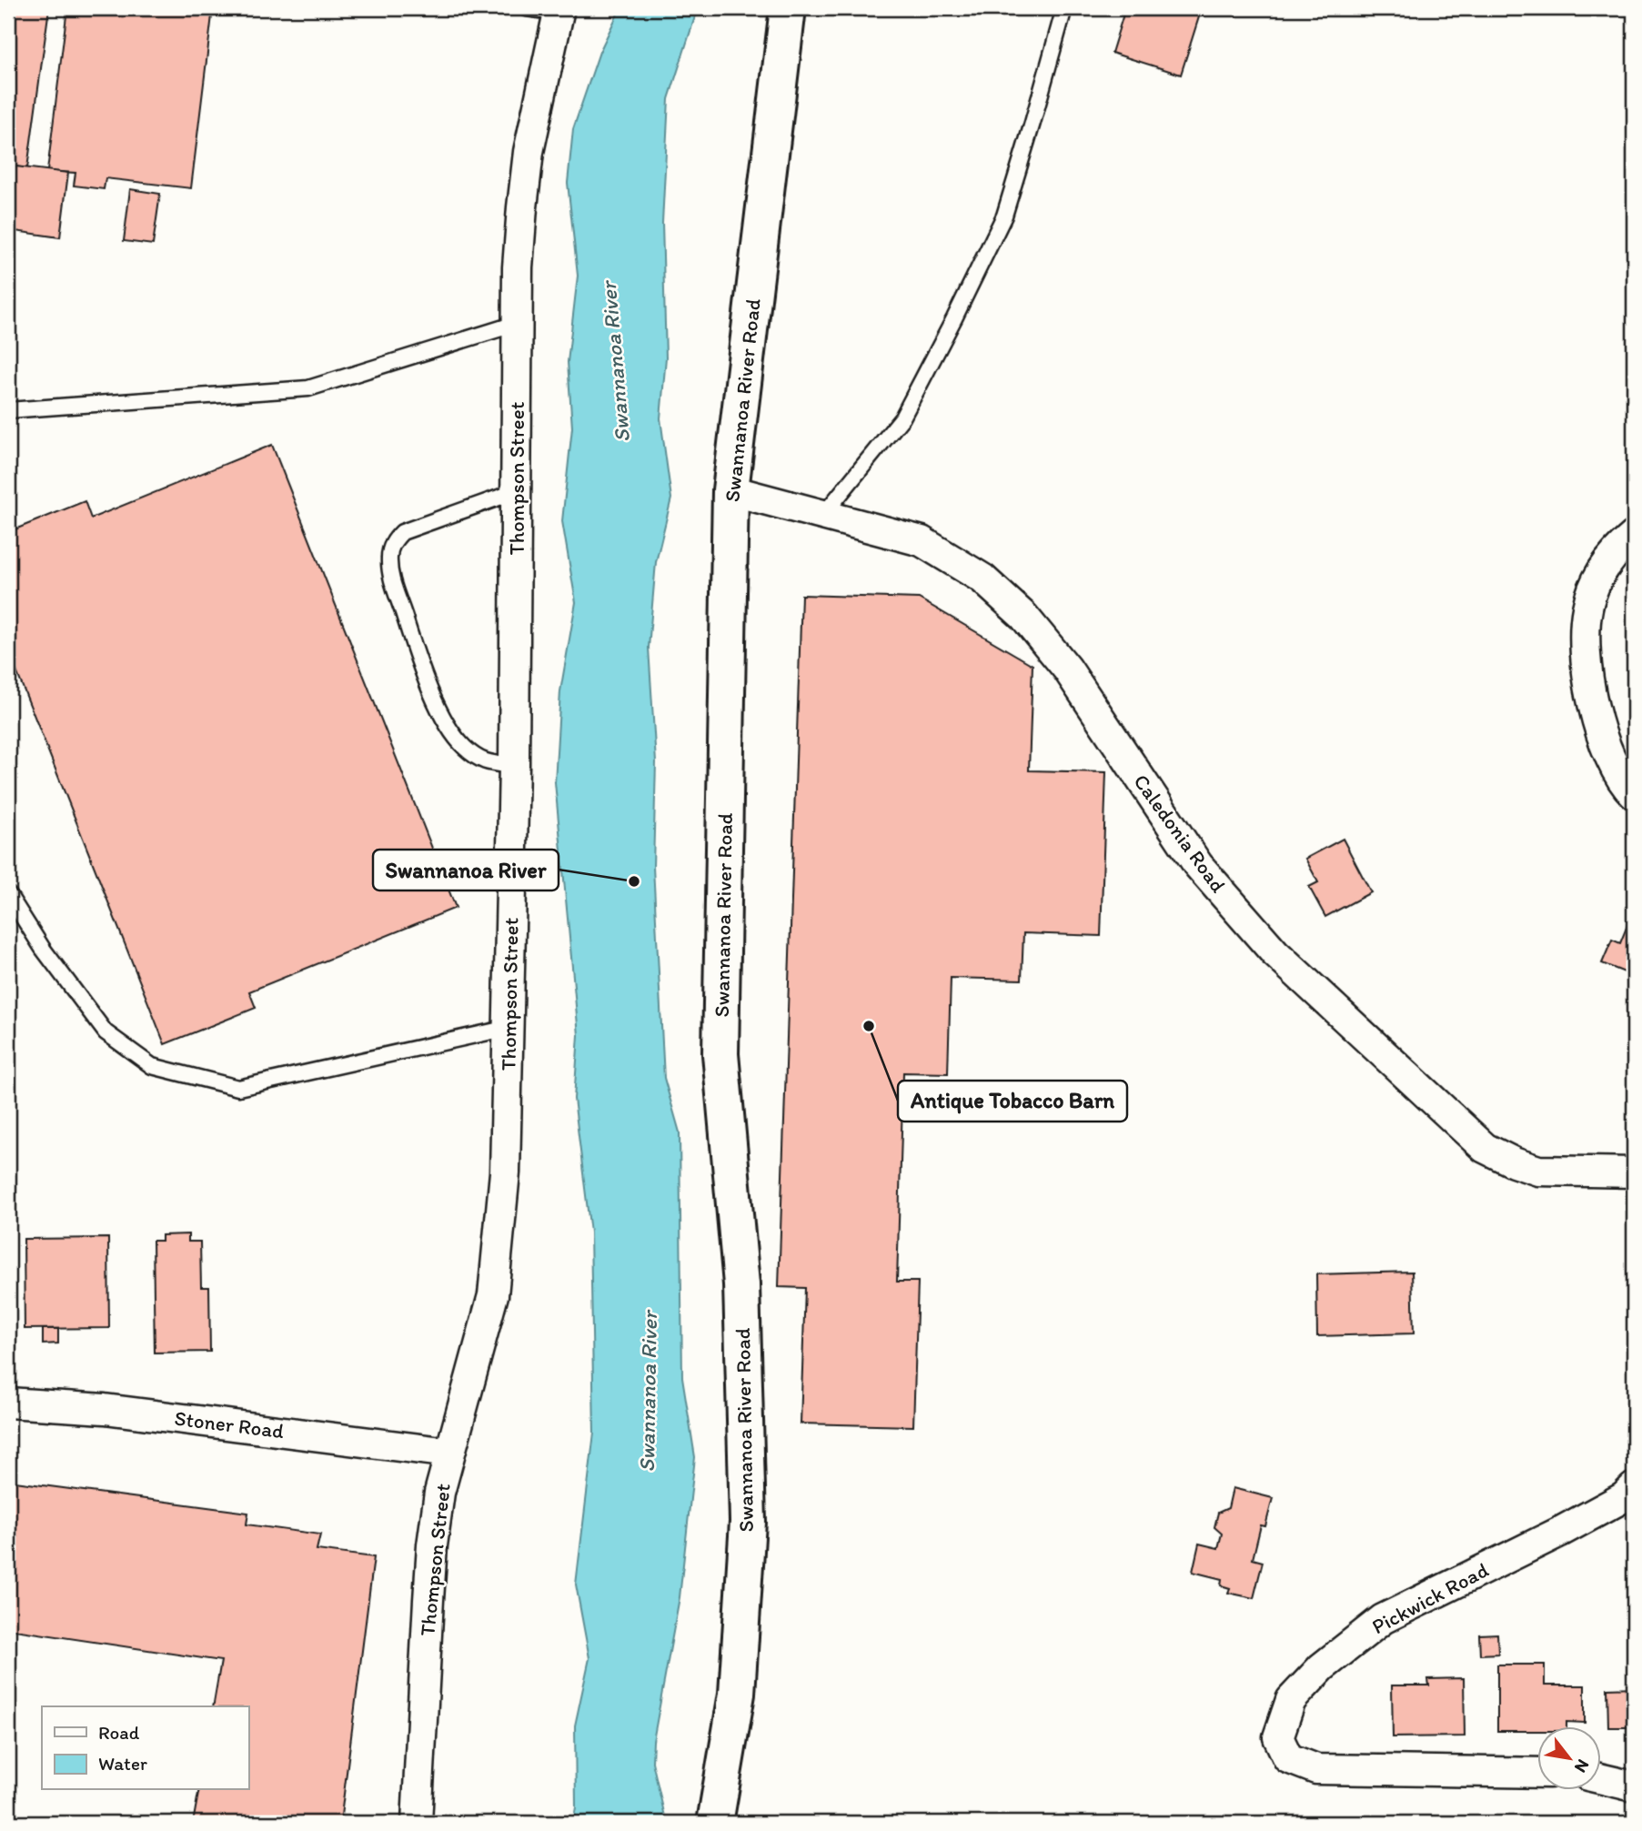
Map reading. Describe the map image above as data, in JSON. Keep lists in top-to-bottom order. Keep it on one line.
{"streets":{"main road":["Swannanoa River Road"],"street":["Thompson Street","Caledonia Road","Stoner Road","Pickwick Road"]},"crossings":[["Swannanoa River Road","Caledonia Road"],["Thompson Street","Stoner Road"]],"water":["Swannanoa River"],"places":["Swannanoa River","Antique Tobacco Barn"],"legend":["Road","Water"],"north":"bottom right"}
